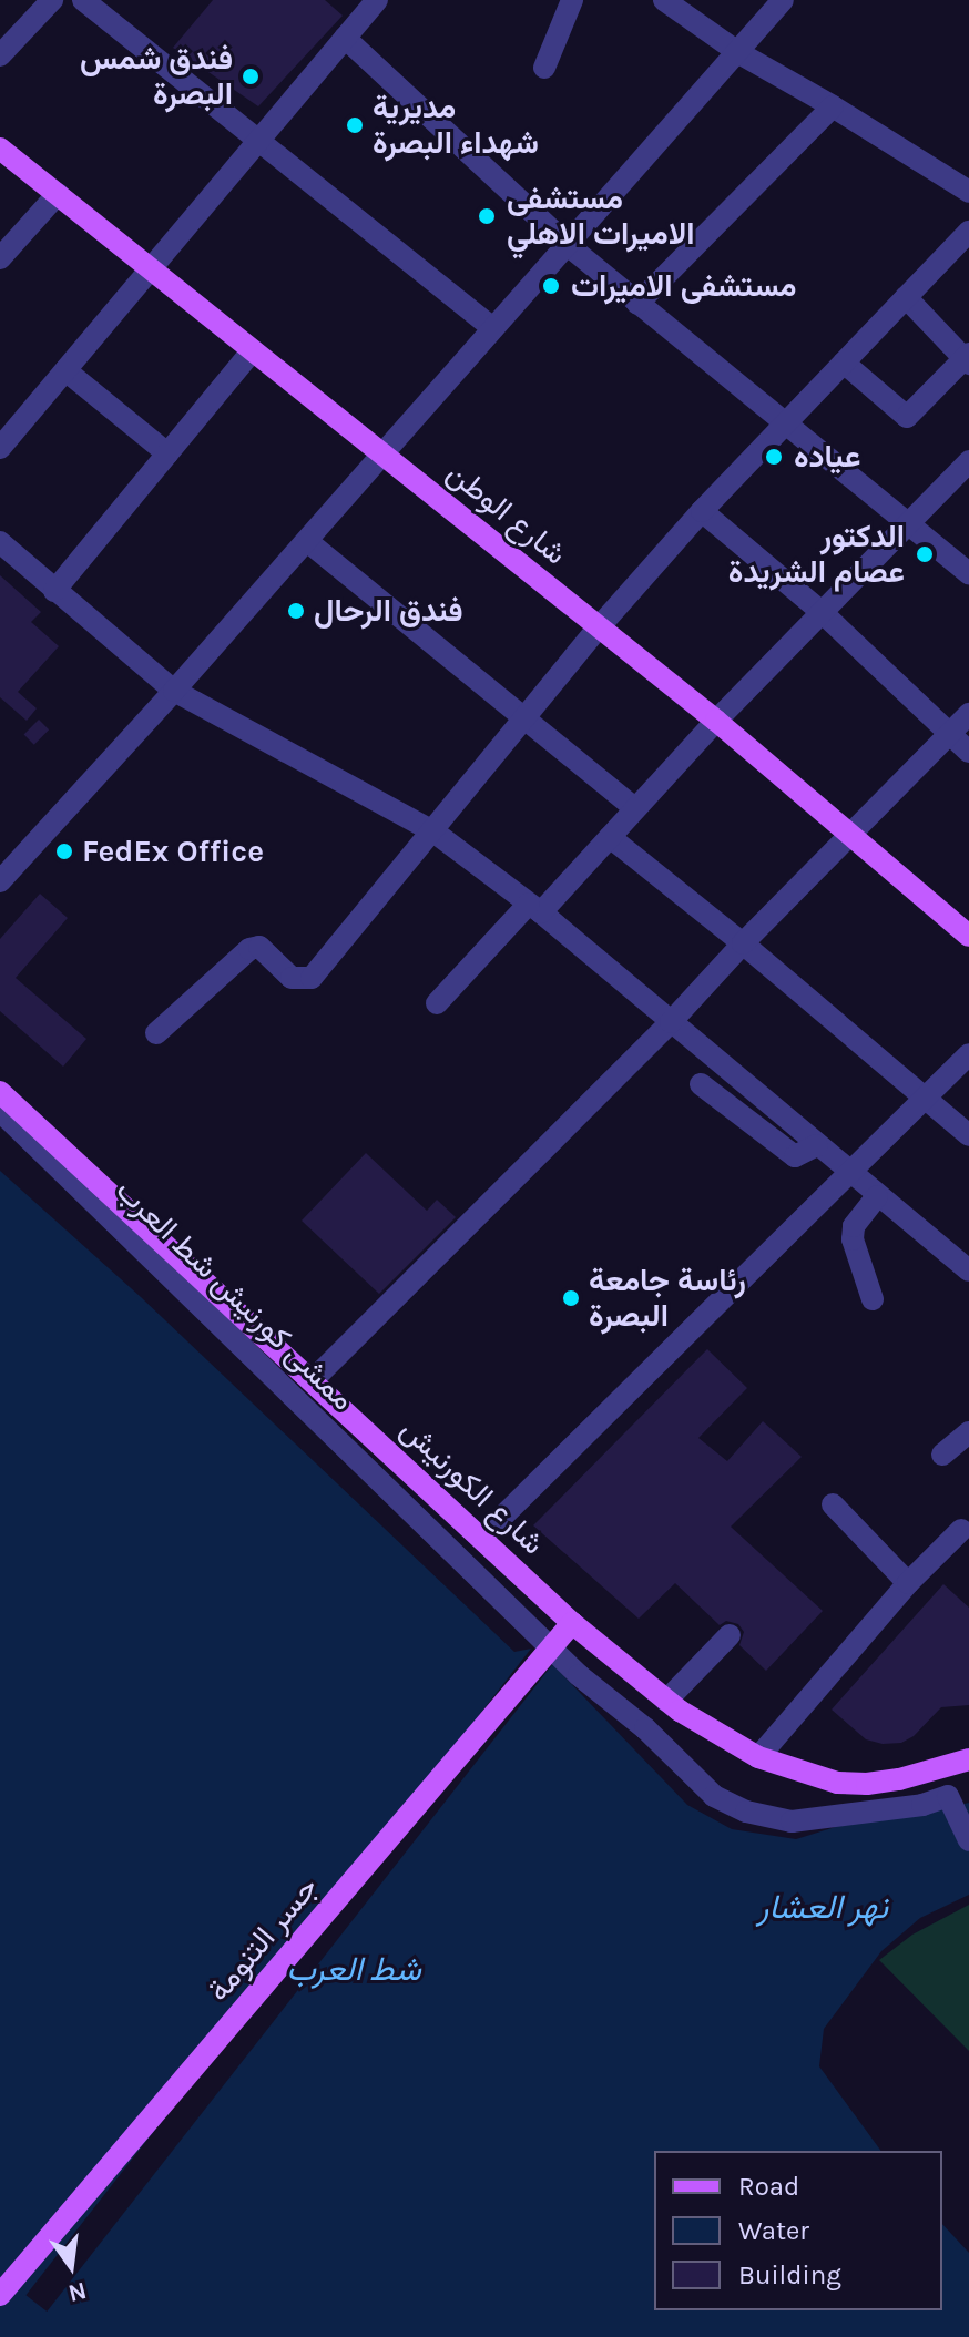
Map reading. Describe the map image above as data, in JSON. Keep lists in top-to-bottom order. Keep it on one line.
{"streets":{"main road":["شارع الوطن","شارع الكورنيش","جسر التنومة"],"street":["ممشى كورنيش شط العرب"]},"crossings":[["شارع الكورنيش","جسر التنومة"]],"water":["نهر العشار","شط العرب"],"places":["فندق شمس البصرة","مديرية شهداء البصرة","مستشفى الاميرات الاهلي","مستشفى الاميرات","عياده","الدكتور عصام الشريدة","فندق الرحال","FedEx Office","رئاسة جامعة البصرة"],"legend":["Road","Water","Building"],"north":"bottom"}
